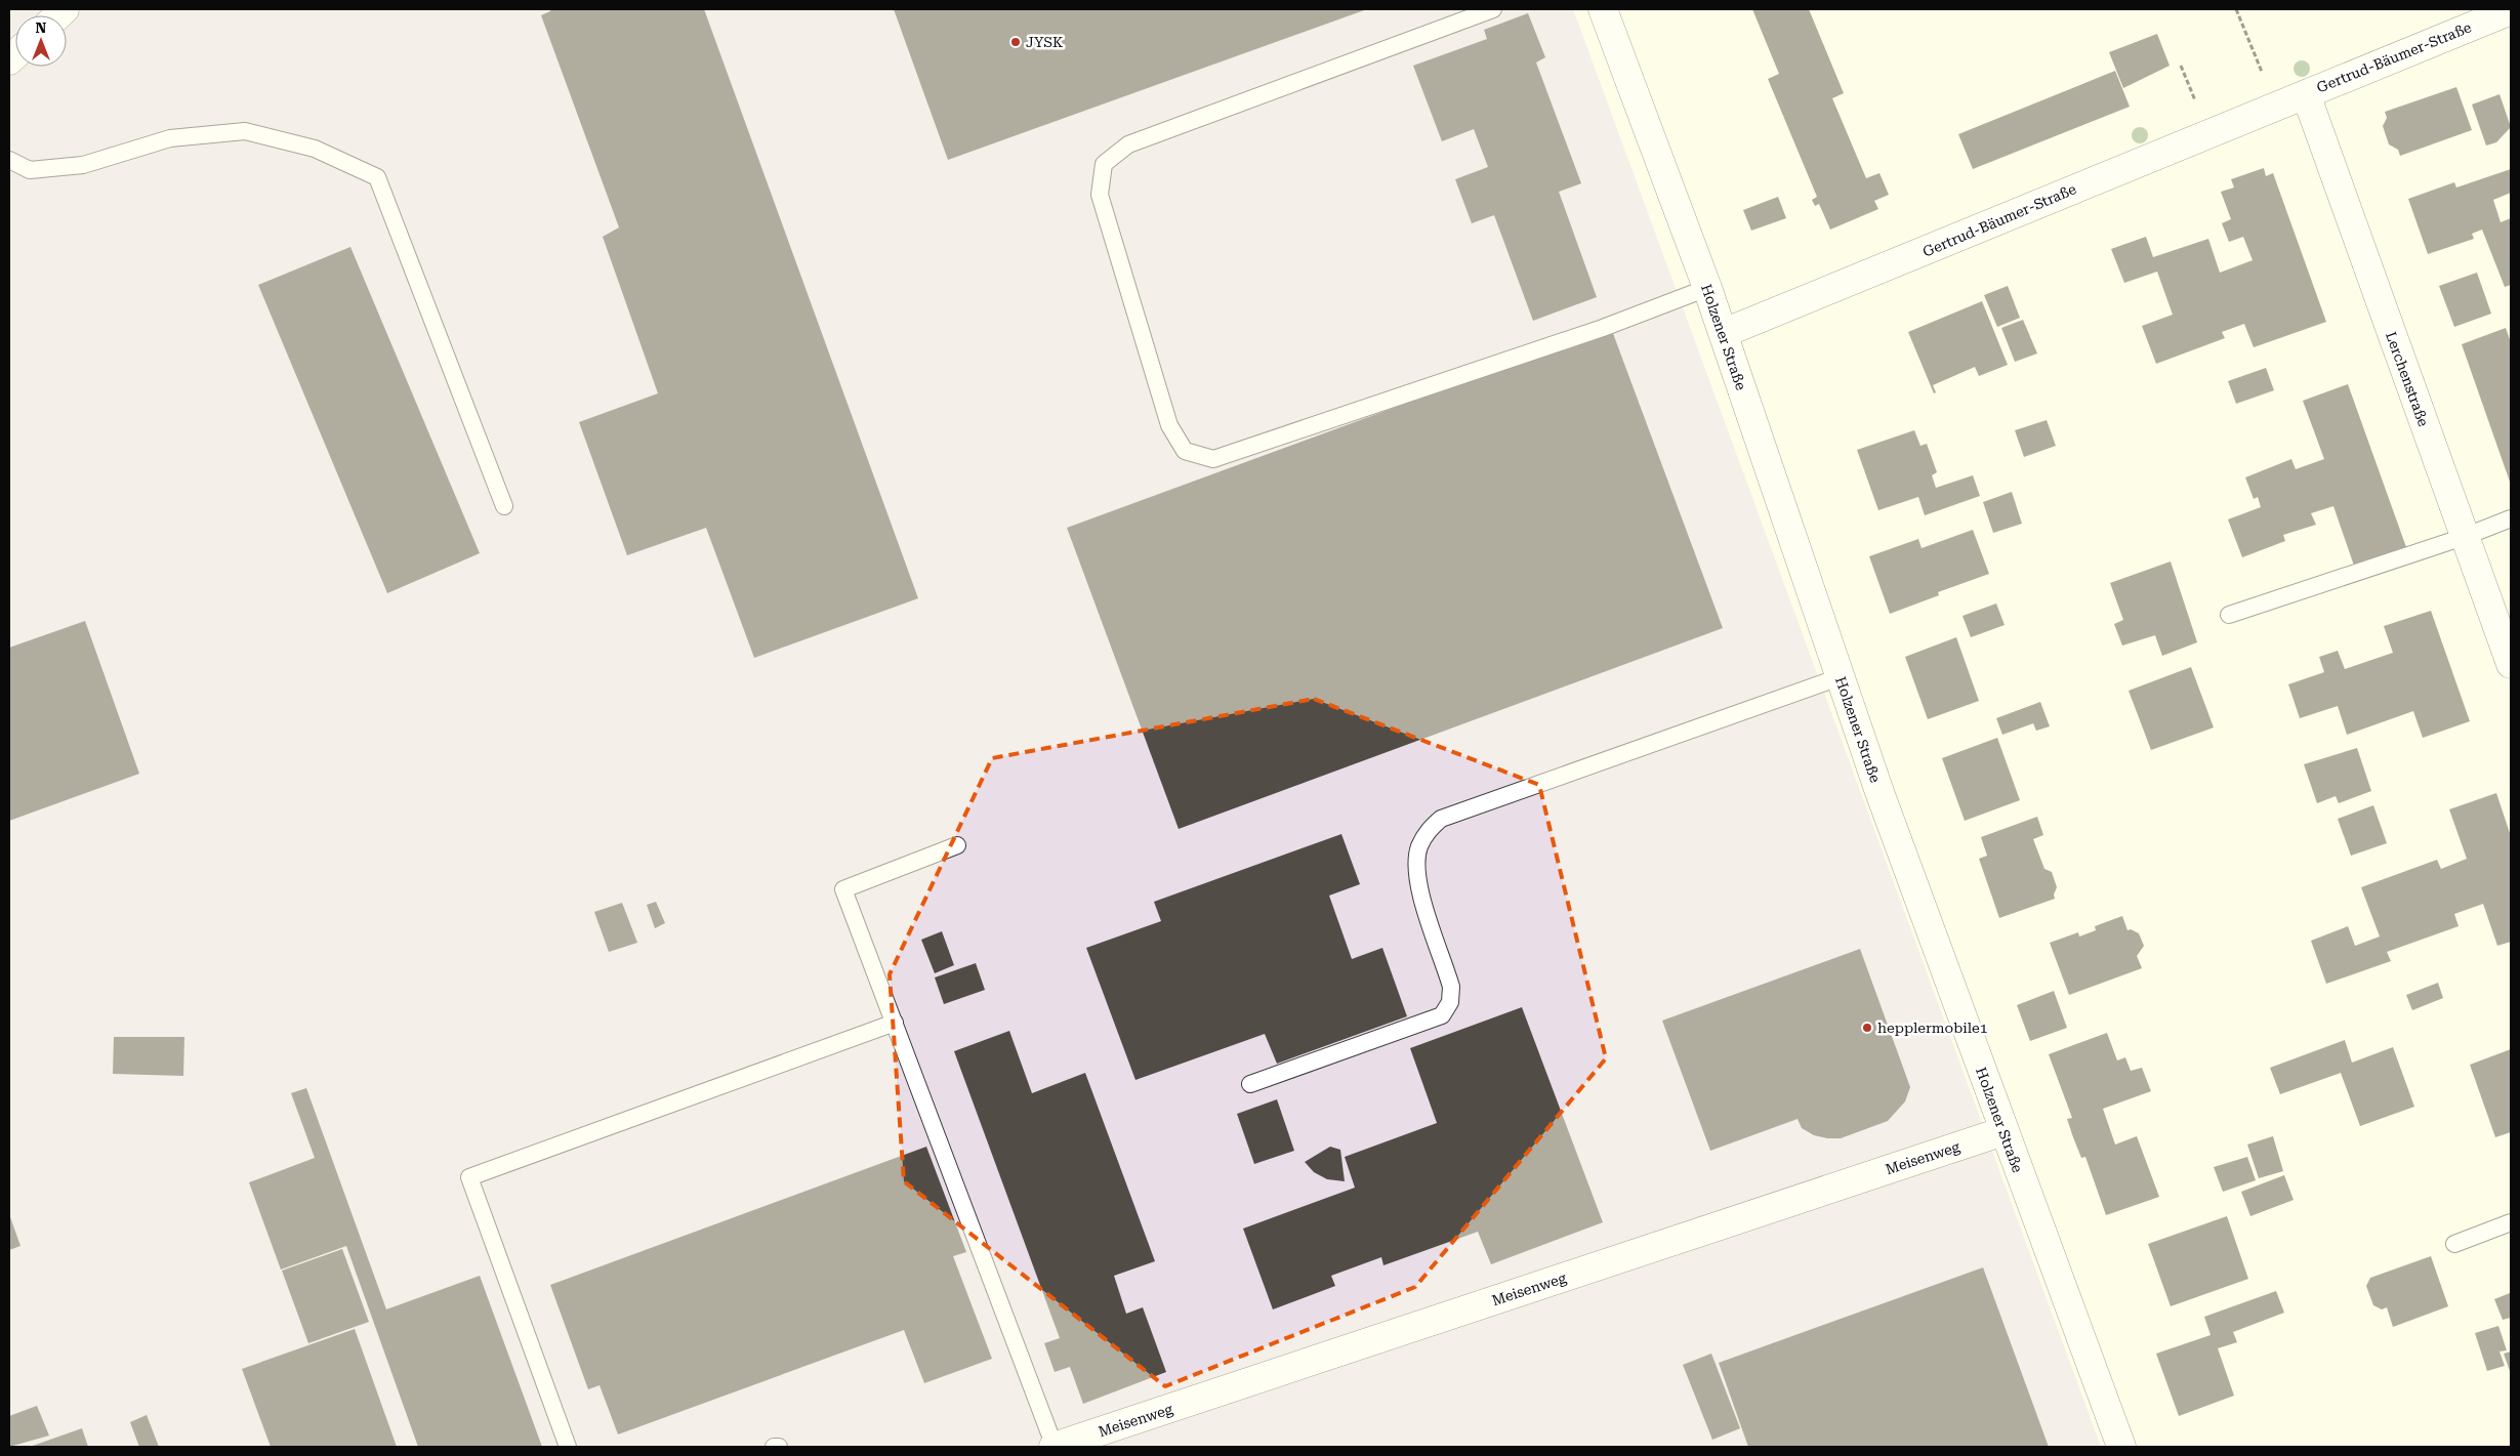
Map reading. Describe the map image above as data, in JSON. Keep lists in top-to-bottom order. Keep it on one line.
{"streets":{"street":["Gertrud-Bäumer-Straße","Holzener Straße","Lerchenstraße","Meisenweg"]},"crossings":[["Gertrud-Bäumer-Straße","Holzener Straße"],["Gertrud-Bäumer-Straße","Lerchenstraße"],["Holzener Straße","Meisenweg"]],"places":["JYSK","hepplermobile1"],"north":"top"}
